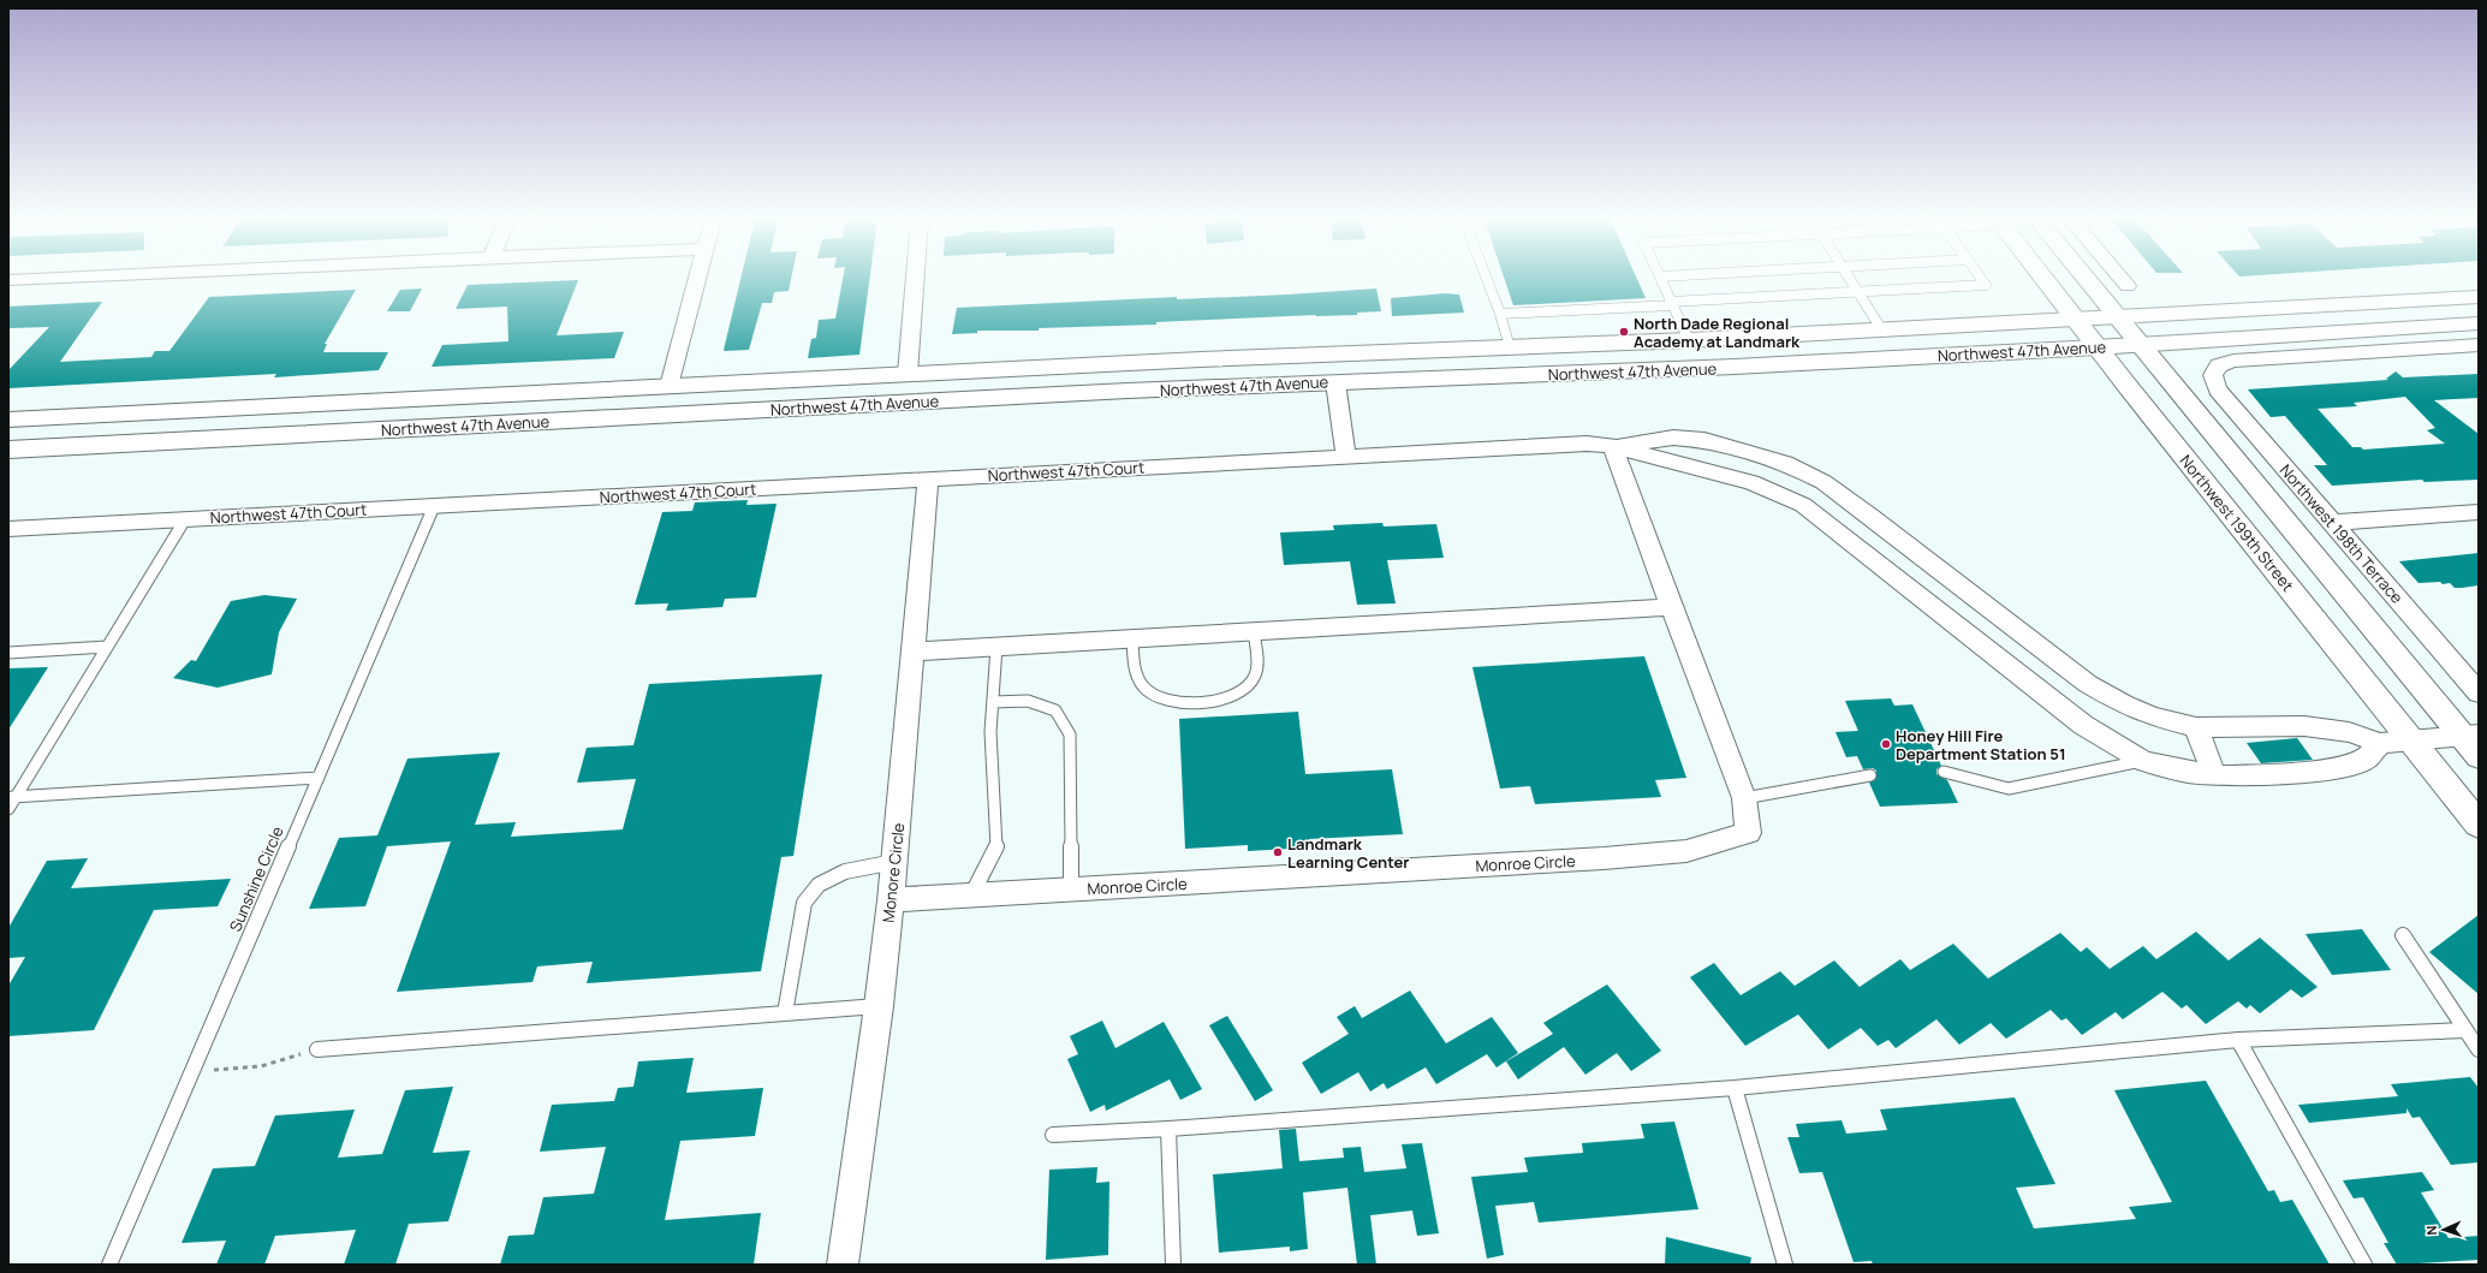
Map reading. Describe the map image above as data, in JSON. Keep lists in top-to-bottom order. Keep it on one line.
{"streets":{"main road":["Northwest 47th Avenue","Northwest 199th Street"],"street":["Northwest 47th Court","Northwest 198th Terrace","Monroe Circle","Monore Circle"],"lane":["Sunshine Circle"]},"crossings":[["Northwest 47th Avenue","Northwest 199th Street"],["Northwest 47th Court","Monroe Circle"],["Northwest 47th Court","Monore Circle"],["Northwest 47th Court","Sunshine Circle"],["Monroe Circle","Monore Circle"]],"places":["North Dade Regional Academy at Landmark","Honey Hill Fire Department Station 51","Landmark Learning Center"],"north":"left"}
